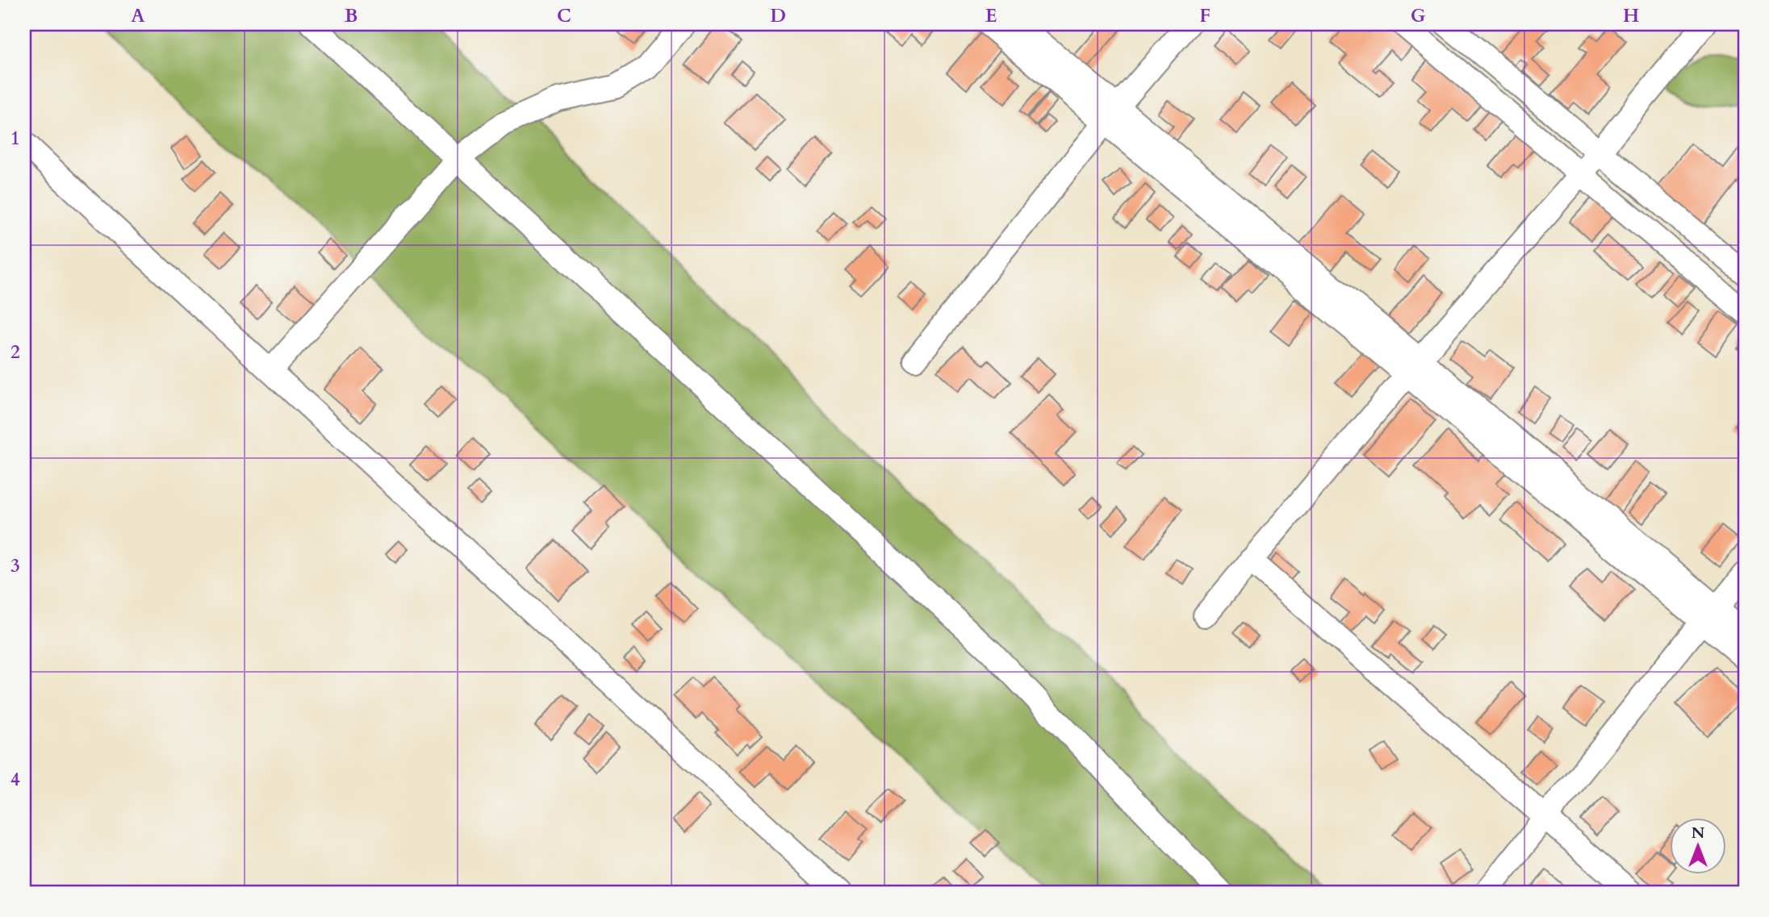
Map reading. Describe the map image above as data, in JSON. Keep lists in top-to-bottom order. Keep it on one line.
{"north":"top","grid":{"columns":["A","B","C","D","E","F","G","H"],"rows":["1","2","3","4"]}}
